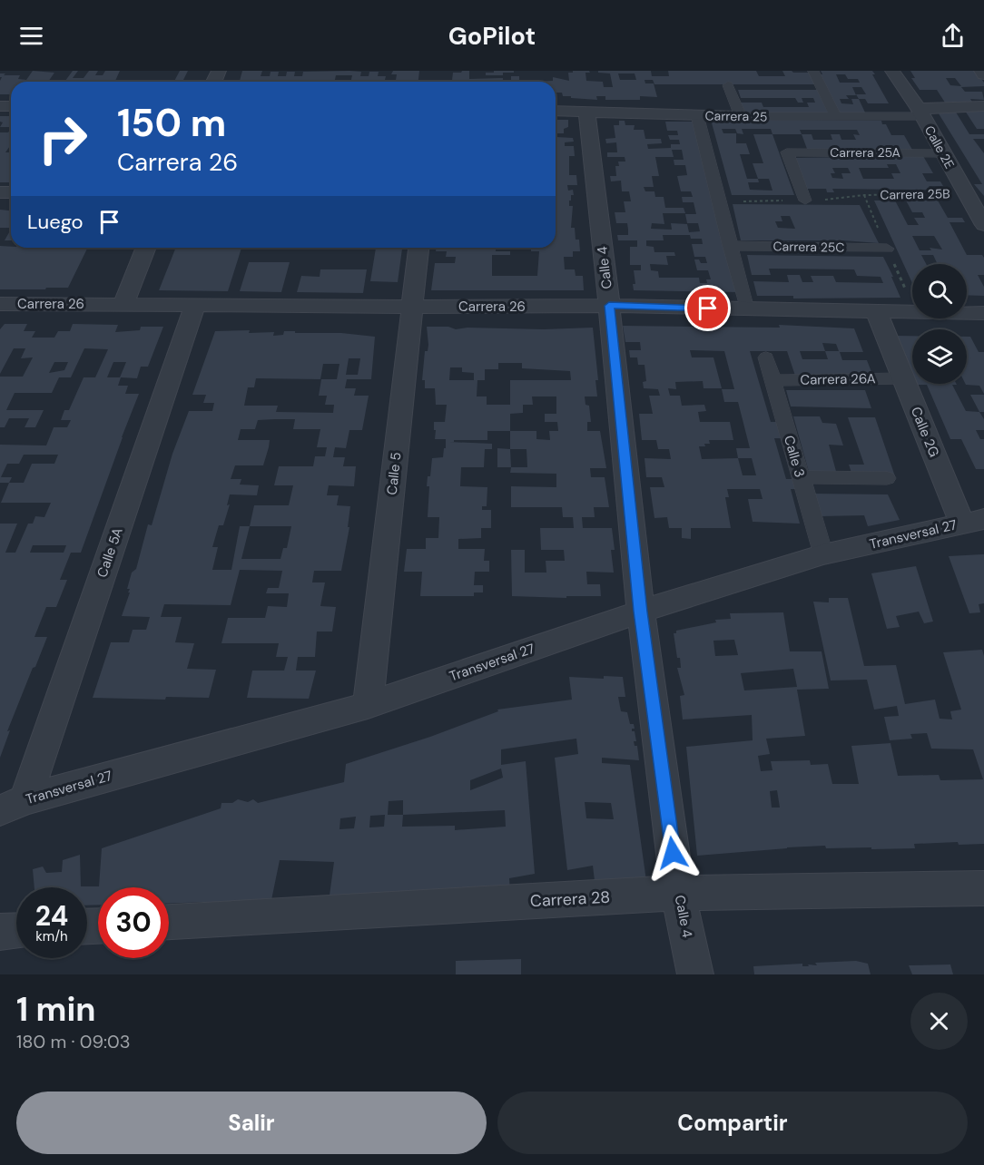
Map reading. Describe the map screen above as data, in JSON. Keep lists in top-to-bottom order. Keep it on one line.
{"streets":{"street":["Carrera 25","Calle 2E","Carrera 25A","Carrera 25C","Calle 4","Carrera 26","Carrera 26A","Calle 2G","Calle 3","Calle 5","Transversal 27","Calle 5A","Carrera 28"],"path":["Carrera 25B"]},"crossings":[["Carrera 25","Calle 2E"],["Carrera 25","Calle 4"],["Calle 2E","Carrera 25A"],["Calle 2E","Carrera 25B"],["Calle 4","Carrera 26"],["Calle 4","Transversal 27"],["Calle 4","Carrera 28"],["Carrera 26","Calle 2G"],["Carrera 26","Calle 5"],["Carrera 26","Calle 5A"],["Carrera 26A","Calle 2G"],["Carrera 26A","Calle 3"],["Calle 2G","Transversal 27"],["Calle 3","Transversal 27"],["Calle 5","Transversal 27"],["Transversal 27","Calle 5A"]],"page":{"header":"GoPilot","turn":["150 m","Carrera 26"],"then":"Luego","speed":"24 km/h","limit":"30","heading":["1 min","180 m · 09:03"],"buttons":["Salir","Compartir"]}}
